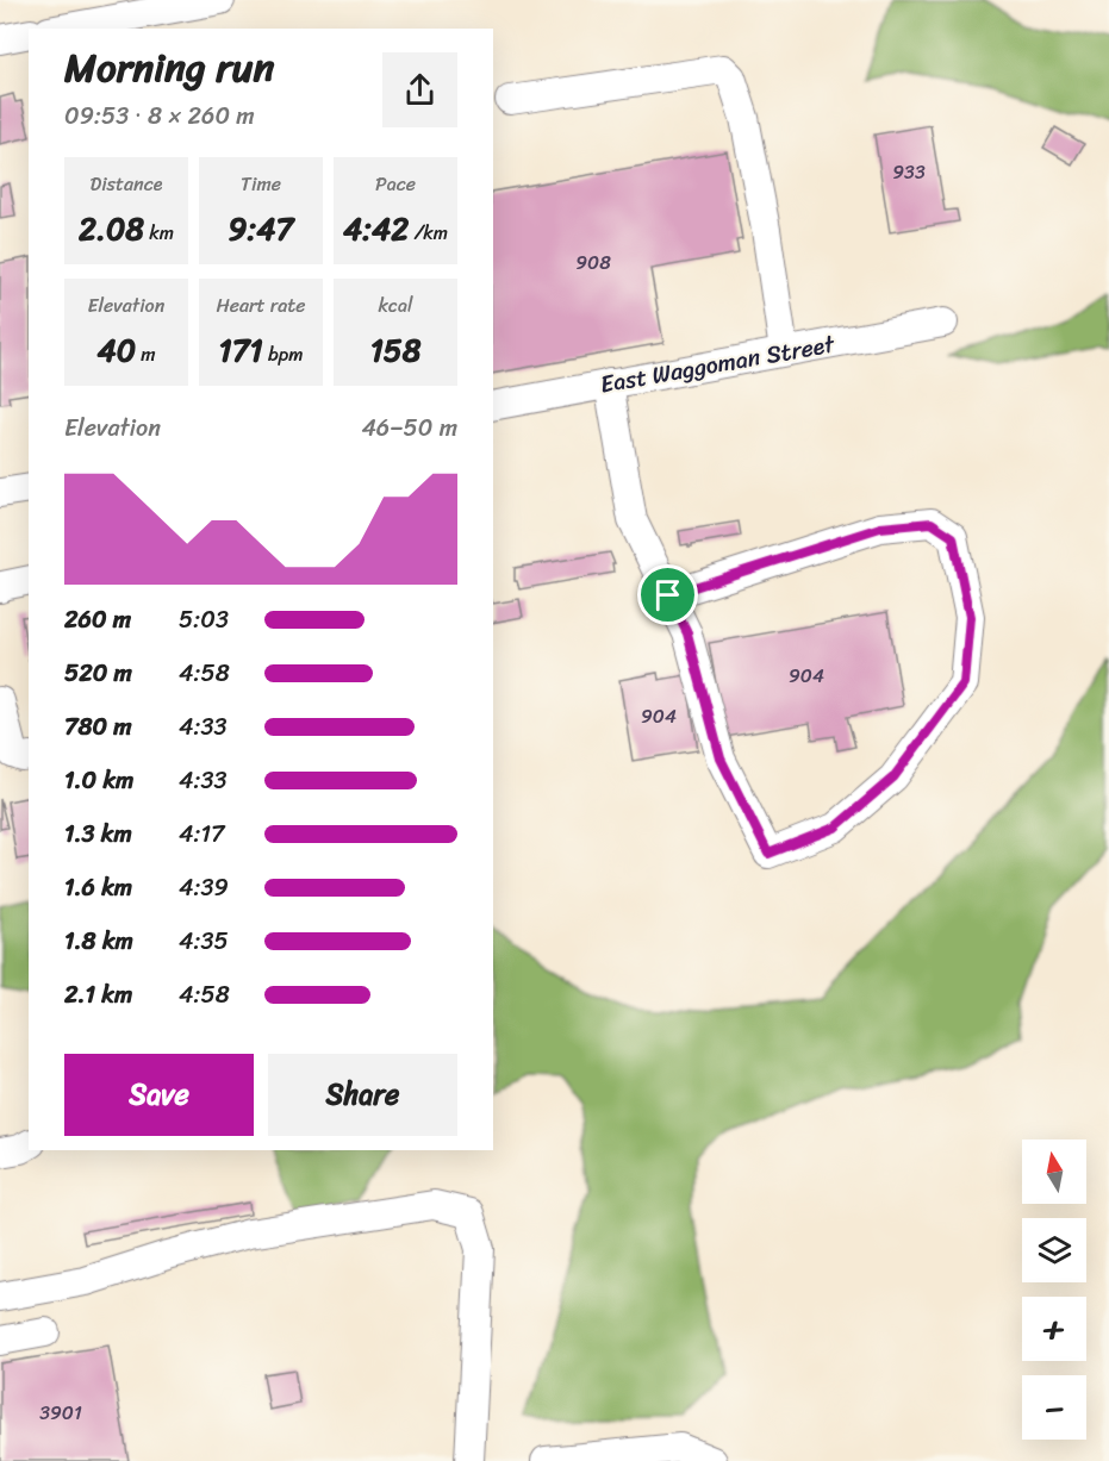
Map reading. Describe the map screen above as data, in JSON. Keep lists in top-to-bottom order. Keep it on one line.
{"streets":{"street":["East Waggoman Street"]},"house_numbers":["933","908","904","904","3901"],"north":"top","page":{"heading":["Morning run","09:53 · 8 × 260 m"],"stats":[["Distance","2.08 km"],["Time","9:47"],["Pace","4:42 /km"],["Elevation","40 m"],["Heart rate","171 bpm"],["kcal","158"]],"chart":["Elevation","46–50 m"],"list":[{"name":"260 m","note":"5:03"},{"name":"520 m","note":"4:58"},{"name":"780 m","note":"4:33"},{"name":"1.0 km","note":"4:33"},{"name":"1.3 km","note":"4:17"},{"name":"1.6 km","note":"4:39"},{"name":"1.8 km","note":"4:35"},{"name":"2.1 km","note":"4:58"}],"buttons":["Save","Share"],"map_buttons":["+","−"]}}
